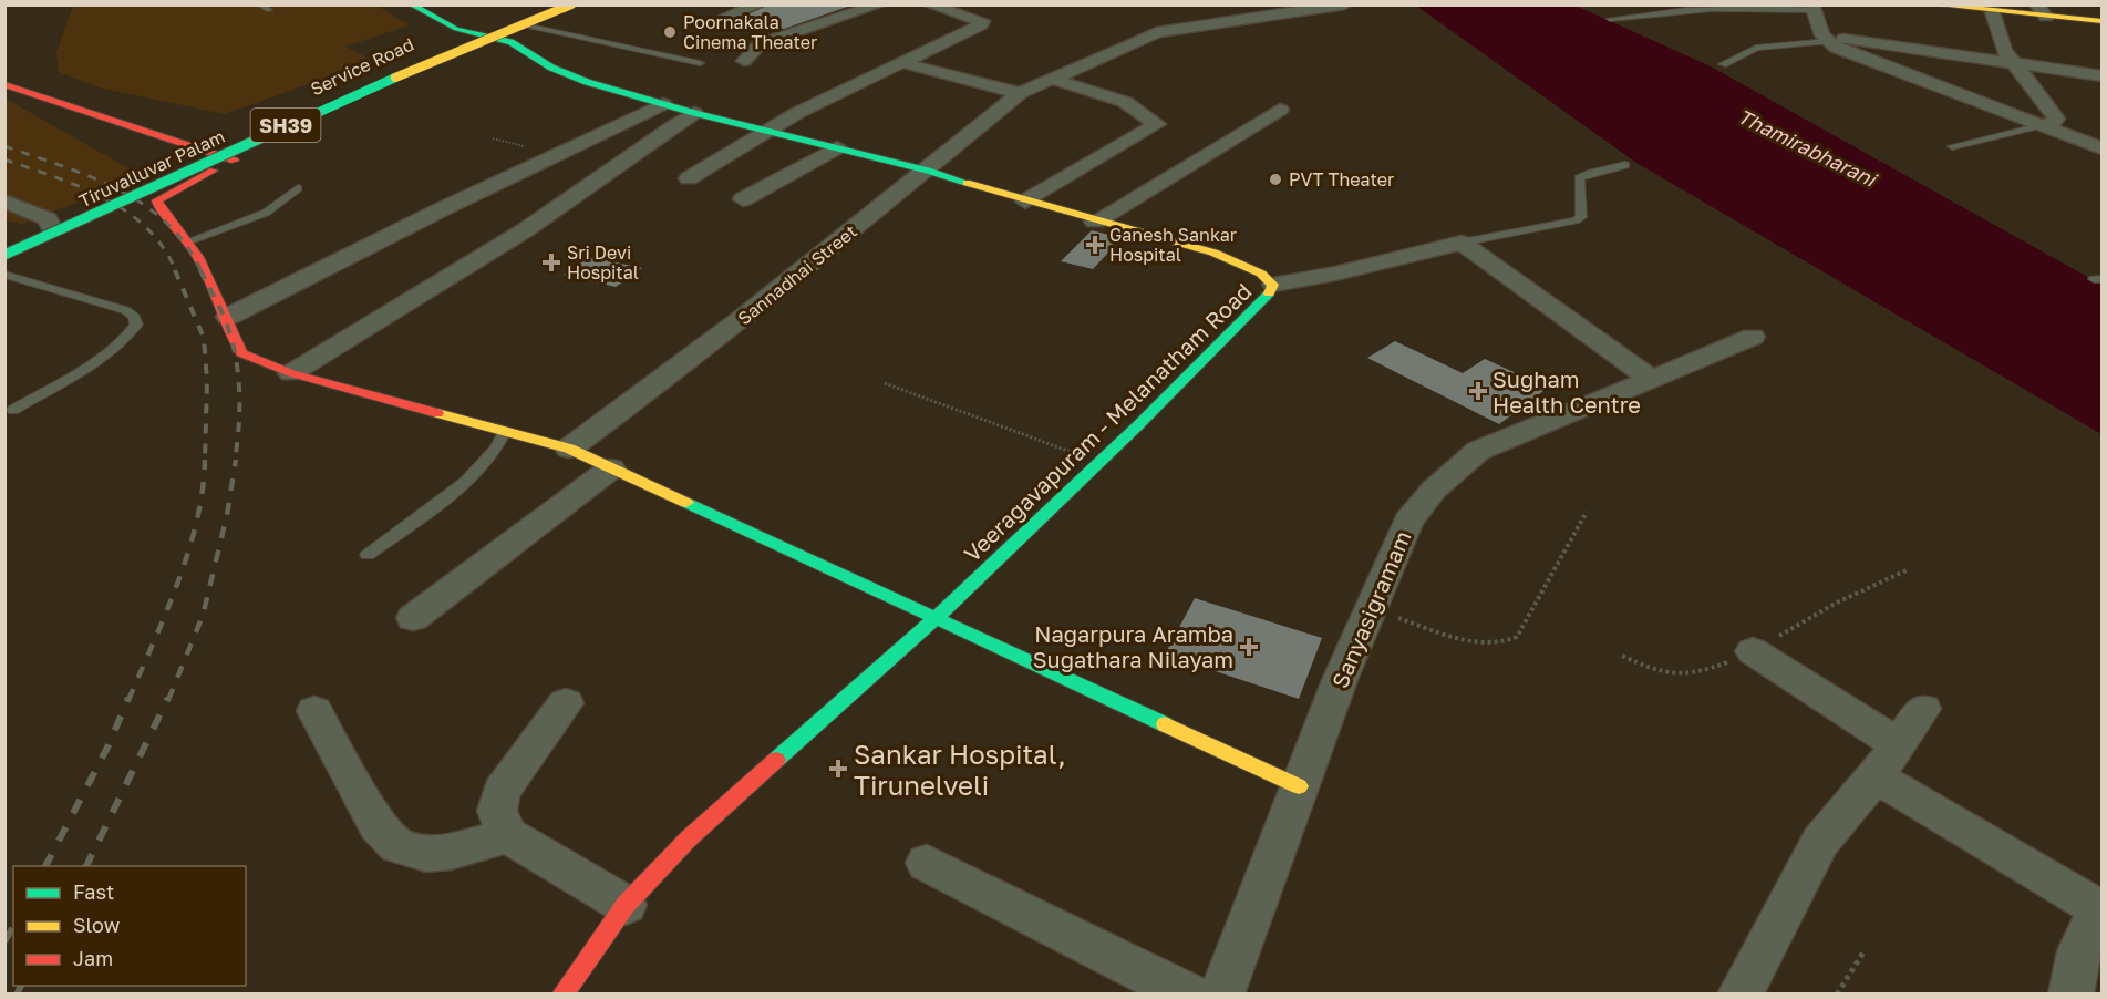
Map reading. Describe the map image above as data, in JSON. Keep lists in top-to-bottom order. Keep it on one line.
{"streets":{"main road":["Service Road","SH39","Tiruvalluvar Palam","Veeragavapuram - Melanatham Road"],"street":["Sannadhai Street","Sanyasigramam"]},"crossings":[["Sannadhai Street","Veeragavapuram - Melanatham Road"]],"water":["Thamirabharani"],"places":{"other":["Poornakala Cinema Theater","PVT Theater"],"health":["Ganesh Sankar Hospital","Sri Devi Hospital","Sugham Health Centre","Nagarpura Aramba Sugathara Nilayam","Sankar Hospital, Tirunelveli"]},"legend":["Fast","Slow","Jam"]}
